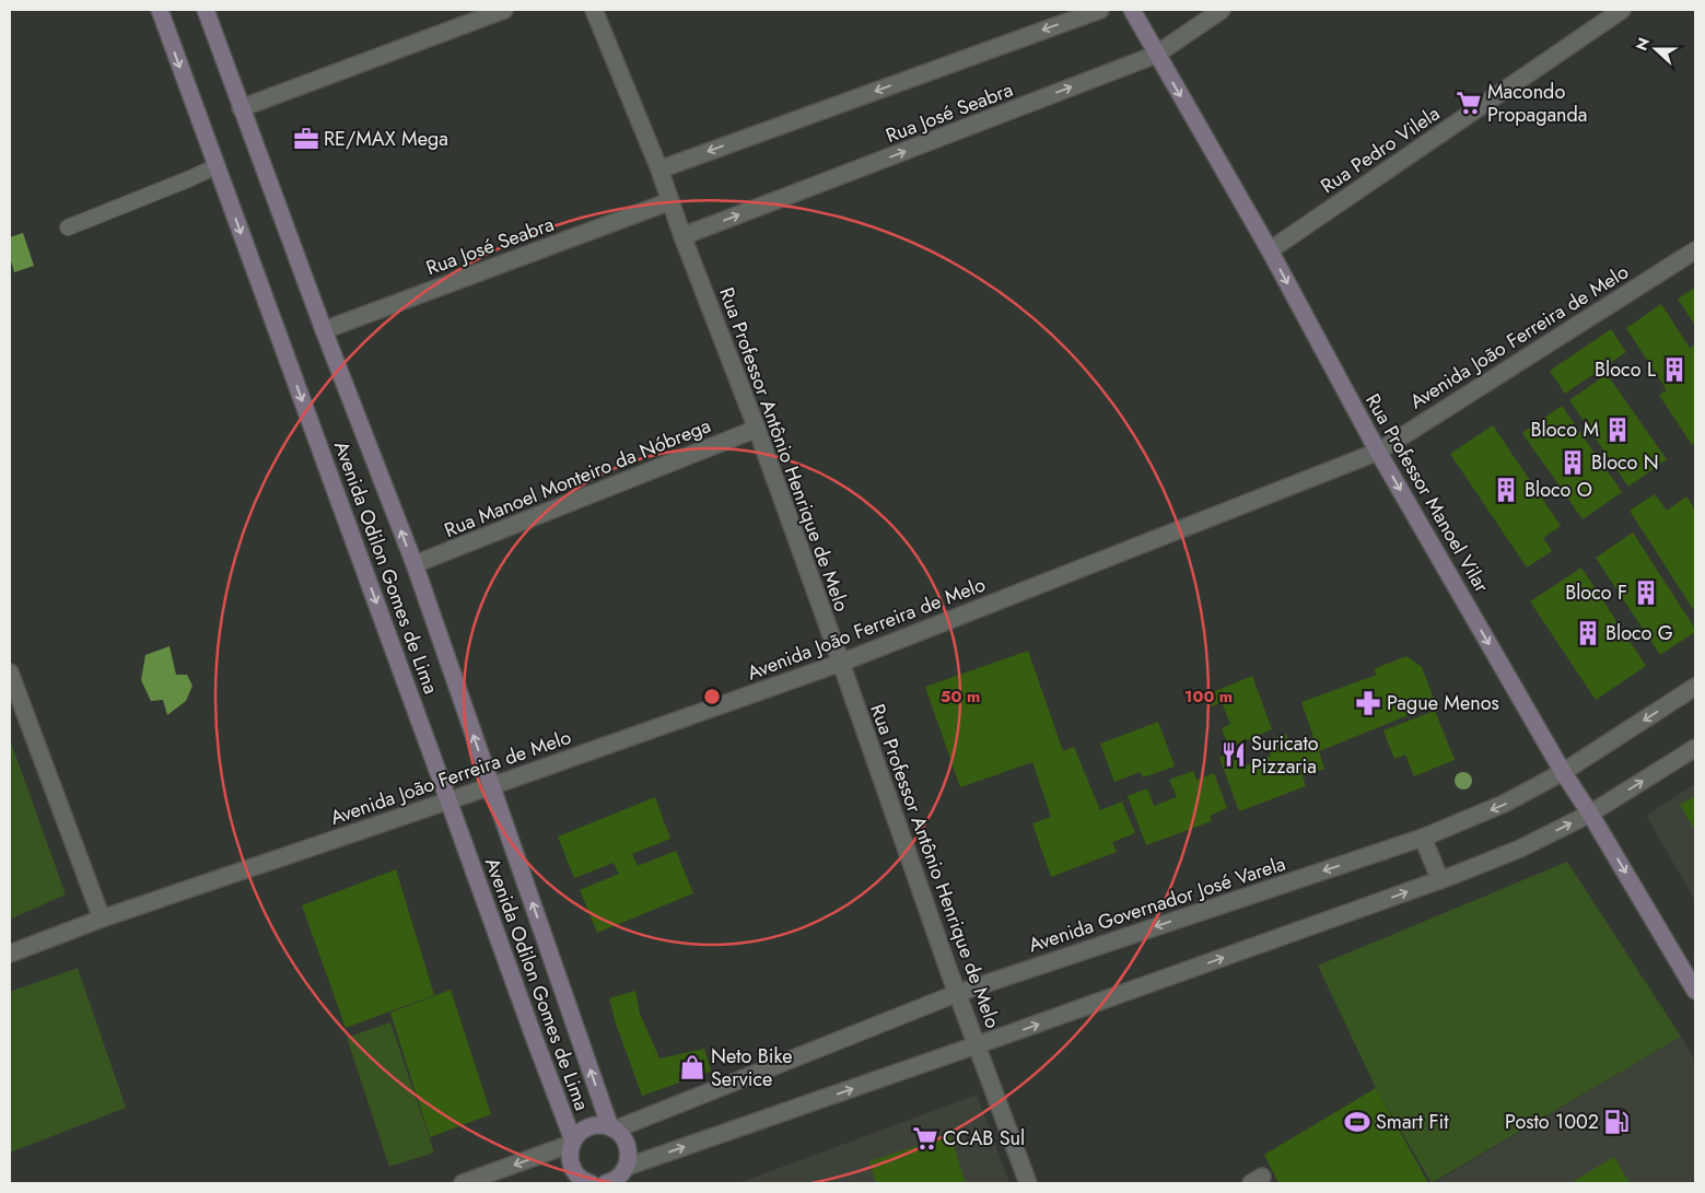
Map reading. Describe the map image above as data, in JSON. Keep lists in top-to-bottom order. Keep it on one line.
{"streets":{"main road":["Rua Professor Manoel Vilar","Avenida Odilon Gomes de Lima"],"street":["Rua José Seabra","Rua Pedro Vilela","Avenida João Ferreira de Melo","Rua Professor Antônio Henrique de Melo","Rua Manoel Monteiro da Nóbrega","Avenida Governador José Varela"]},"crossings":[["Rua José Seabra","Rua Professor Antônio Henrique de Melo"],["Rua José Seabra","Rua Professor Manoel Vilar"],["Rua José Seabra","Avenida Odilon Gomes de Lima"],["Rua Pedro Vilela","Rua Professor Manoel Vilar"],["Avenida João Ferreira de Melo","Rua Professor Antônio Henrique de Melo"],["Avenida João Ferreira de Melo","Rua Professor Manoel Vilar"],["Avenida João Ferreira de Melo","Avenida Odilon Gomes de Lima"],["Rua Professor Antônio Henrique de Melo","Rua Manoel Monteiro da Nóbrega"],["Rua Professor Antônio Henrique de Melo","Avenida Governador José Varela"],["Rua Manoel Monteiro da Nóbrega","Avenida Odilon Gomes de Lima"],["Rua Professor Manoel Vilar","Avenida Governador José Varela"],["Avenida Odilon Gomes de Lima","Avenida Governador José Varela"]],"one_way":["Rua Professor Manoel Vilar"],"places":{"supermarket":["Macondo Propaganda","CCAB Sul"],"office":["RE/MAX Mega"],"building":["Bloco L","Bloco M","Bloco N","Bloco O","Bloco F","Bloco G"],"pharmacy":["Pague Menos"],"restaurant":["Suricato Pizzaria"],"shop":["Neto Bike Service"],"sports":["Smart Fit"],"fuel station":["Posto 1002"]},"north":"left","rings":["50 m","100 m"]}
